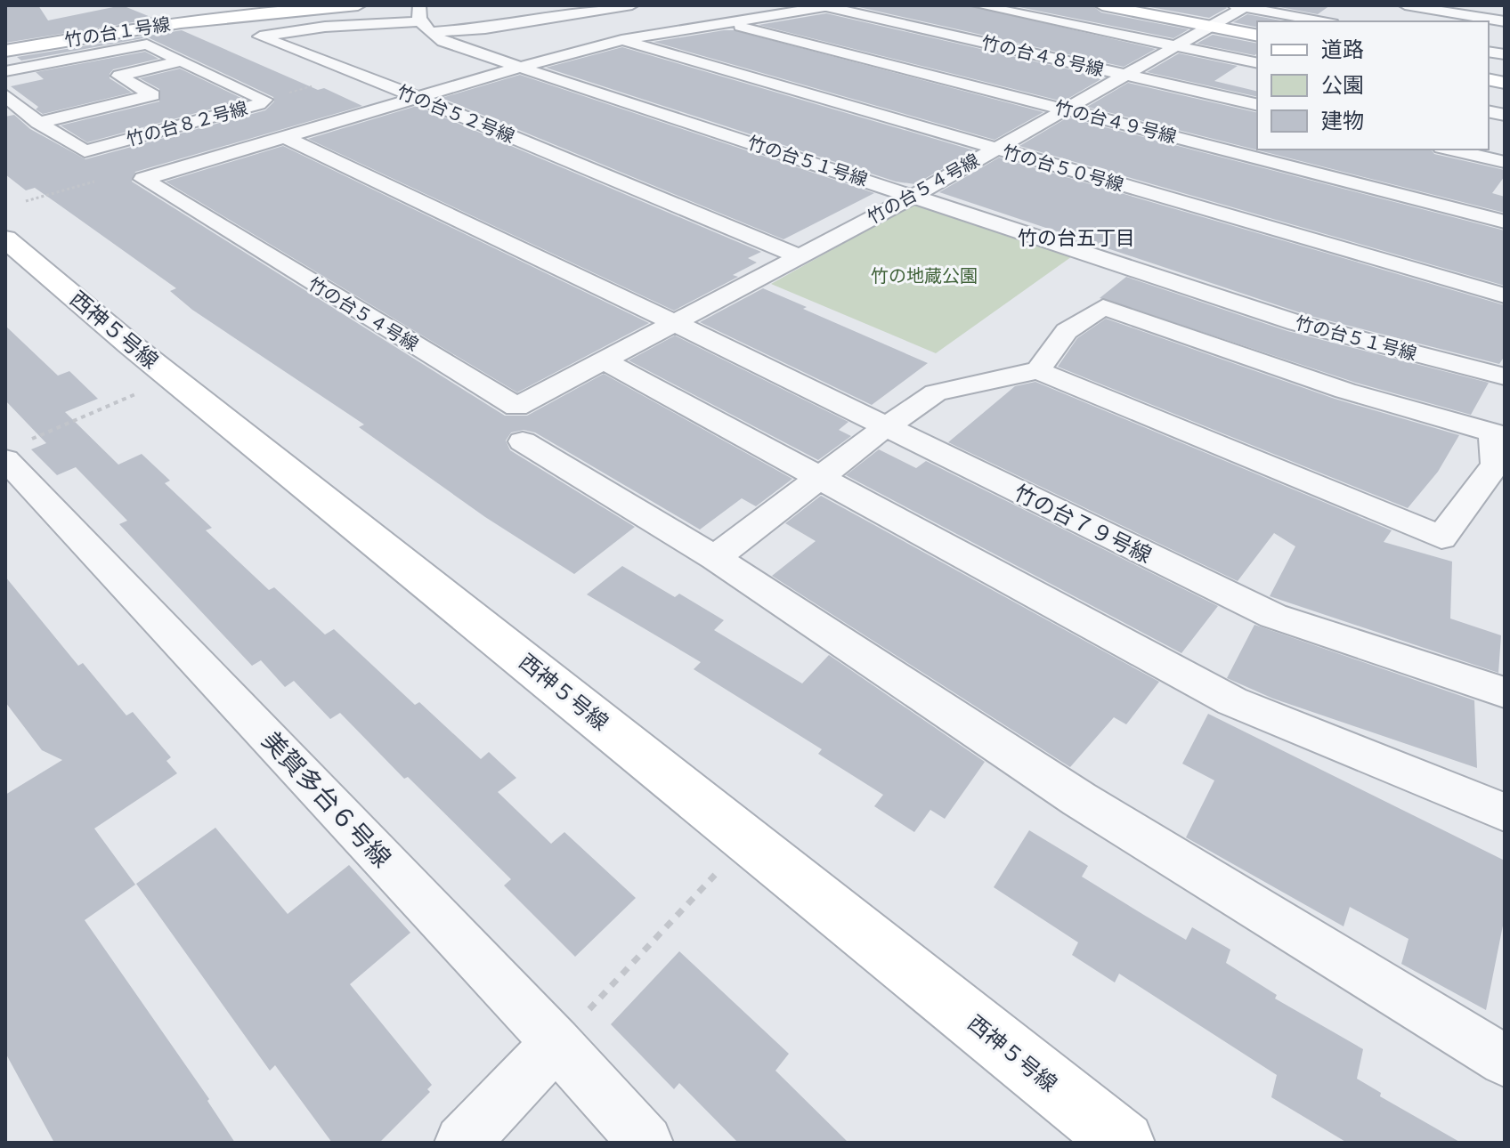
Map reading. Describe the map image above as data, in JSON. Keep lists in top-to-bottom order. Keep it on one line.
{"streets":{"street":["竹の台１号線","竹の台４８号線","竹の台５２号線","竹の台４９号線","竹の台８２号線","竹の台５１号線","竹の台５０号線","竹の台５４号線","西神５号線","竹の台７９号線","美賀多台６号線"]},"crossings":[["竹の台４８号線","竹の台５４号線"],["竹の台５２号線","竹の台５１号線"],["竹の台５２号線","竹の台５４号線"],["竹の台４９号線","竹の台５４号線"],["竹の台５１号線","竹の台５４号線"],["竹の台５０号線","竹の台５４号線"],["竹の台５４号線","竹の台７９号線"]],"districts":["竹の台五丁目"],"parks":["竹の地蔵公園"],"legend":["道路","公園","建物"]}
